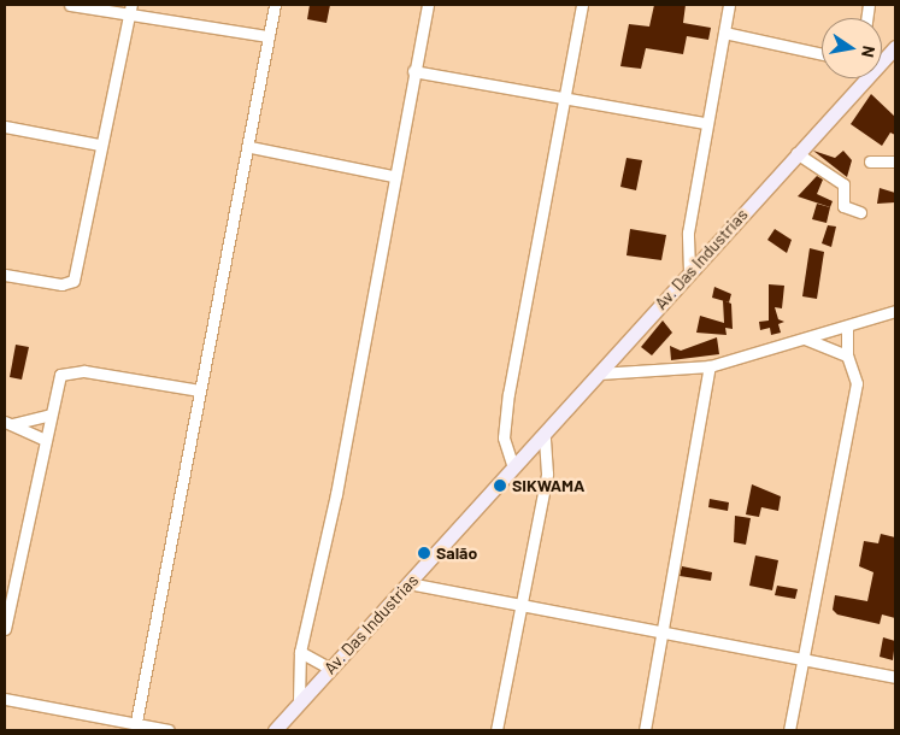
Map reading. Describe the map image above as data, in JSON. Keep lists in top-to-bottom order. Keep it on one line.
{"streets":{"main road":["Av. Das Industrias"]},"places":["SIKWAMA","Salão"],"north":"right"}
